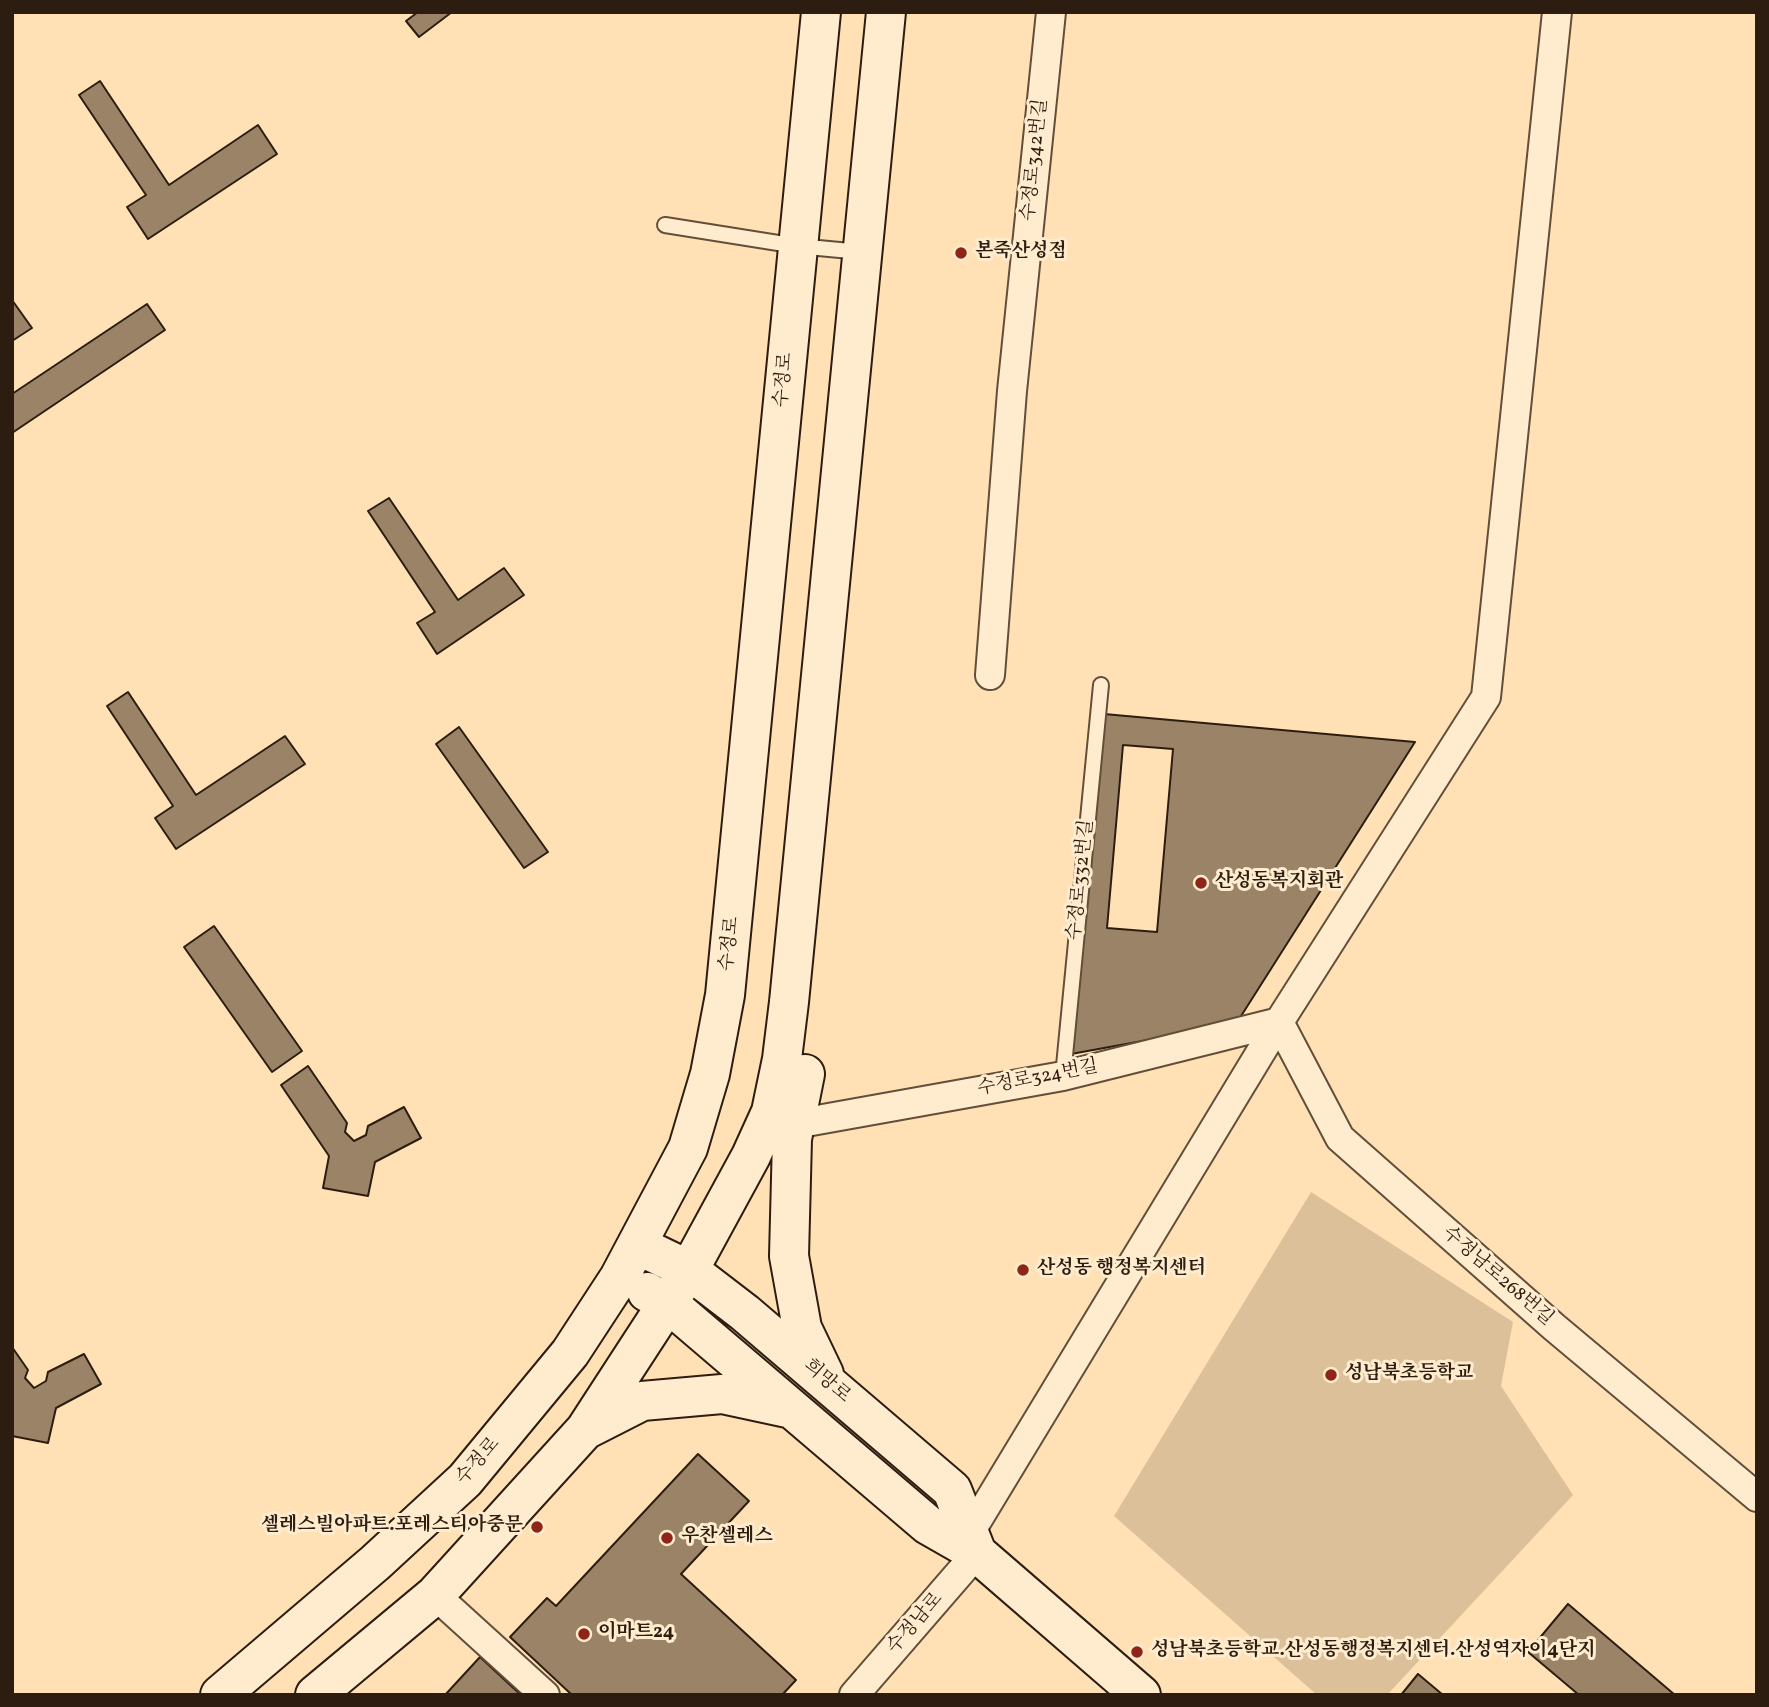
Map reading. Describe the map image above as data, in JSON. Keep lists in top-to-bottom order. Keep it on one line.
{"streets":{"main road":["수정로","희망로"],"street":["수정로342번길","수정로324번길","수정남로268번길","수정남로"],"lane":["수정로332번길"]},"crossings":[["수정로","희망로"],["수정로332번길","수정로324번길"],["수정로324번길","수정남로268번길"],["수정로324번길","수정남로"],["수정남로268번길","수정남로"],["희망로","수정남로"]],"places":["본죽산성점","산성동복지회관","산성동 행정복지센터","성남북초등학교","셀레스빌아파트.포레스티아중문","우찬셀레스","이마트24","성남북초등학교.산성동행정복지센터.산성역자이4단지"]}
